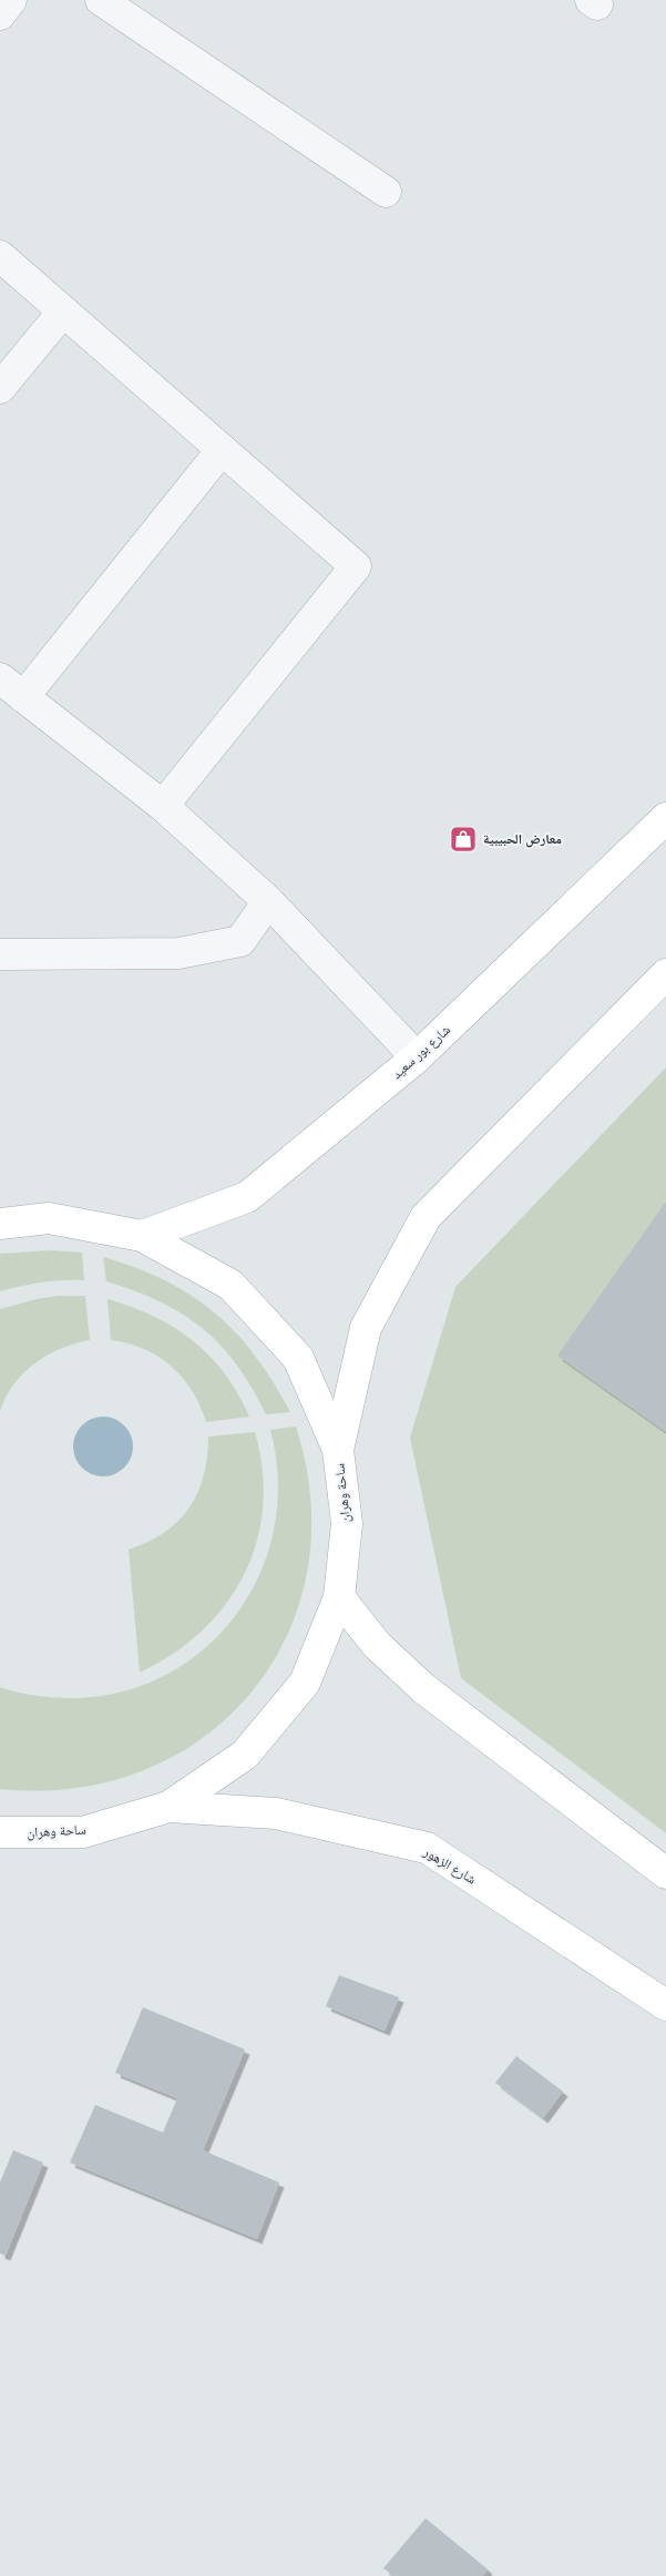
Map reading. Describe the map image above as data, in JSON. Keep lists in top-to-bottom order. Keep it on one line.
{"streets":{"main road":["شارع بور سعيد","ساحة وهران","شارع الزهور"]},"crossings":[["شارع بور سعيد","ساحة وهران"],["ساحة وهران","شارع الزهور"]],"places":{"shop":["معارض الحبيبية"]}}
